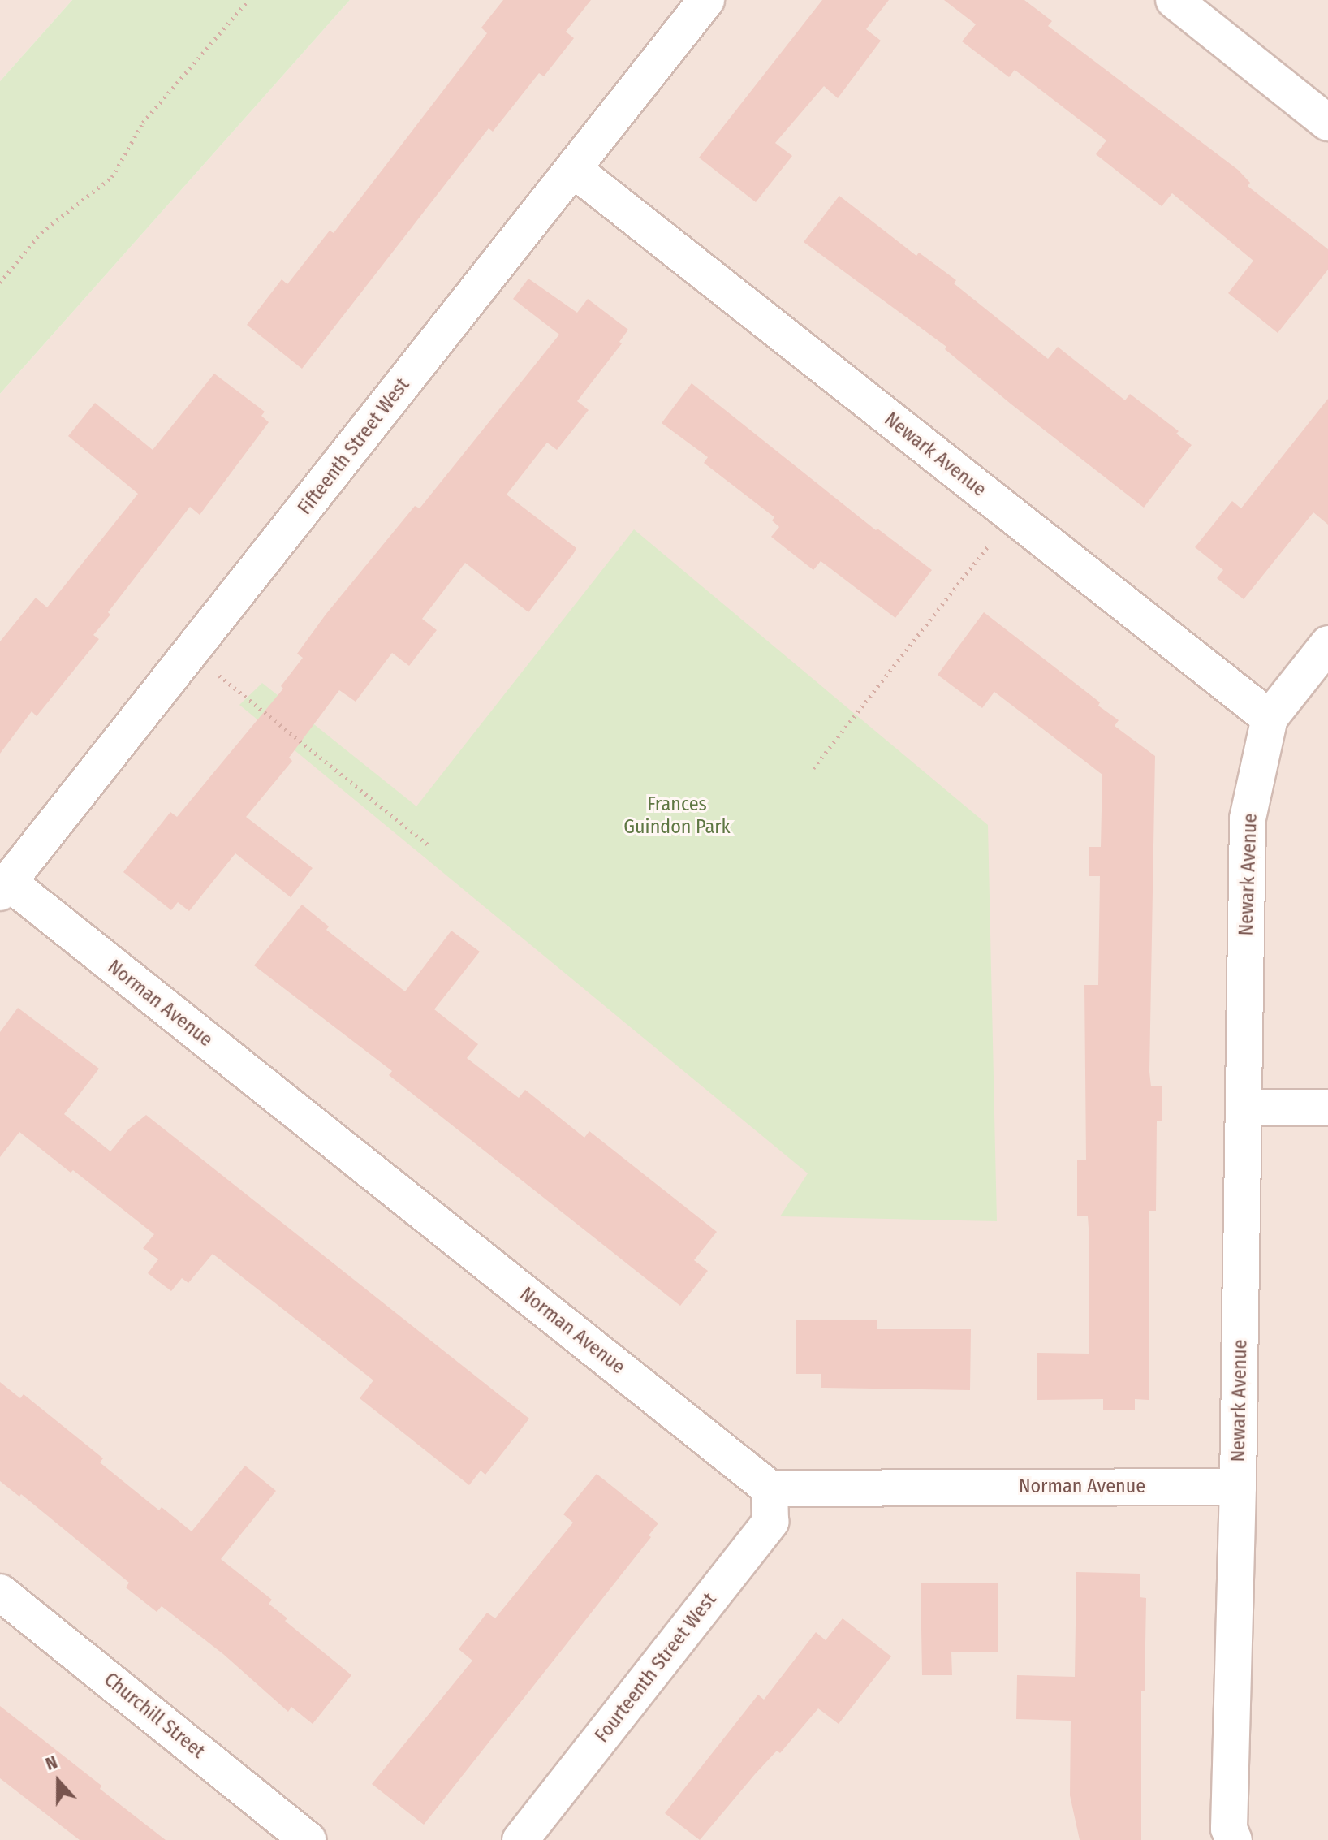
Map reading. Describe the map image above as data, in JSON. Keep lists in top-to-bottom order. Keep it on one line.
{"streets":{"street":["Fifteenth Street West","Newark Avenue","Norman Avenue","Fourteenth Street West","Churchill Street"]},"crossings":[["Fifteenth Street West","Newark Avenue"],["Fifteenth Street West","Norman Avenue"],["Newark Avenue","Norman Avenue"],["Norman Avenue","Fourteenth Street West"]],"parks":["Frances Guindon Park"],"north":"top"}
